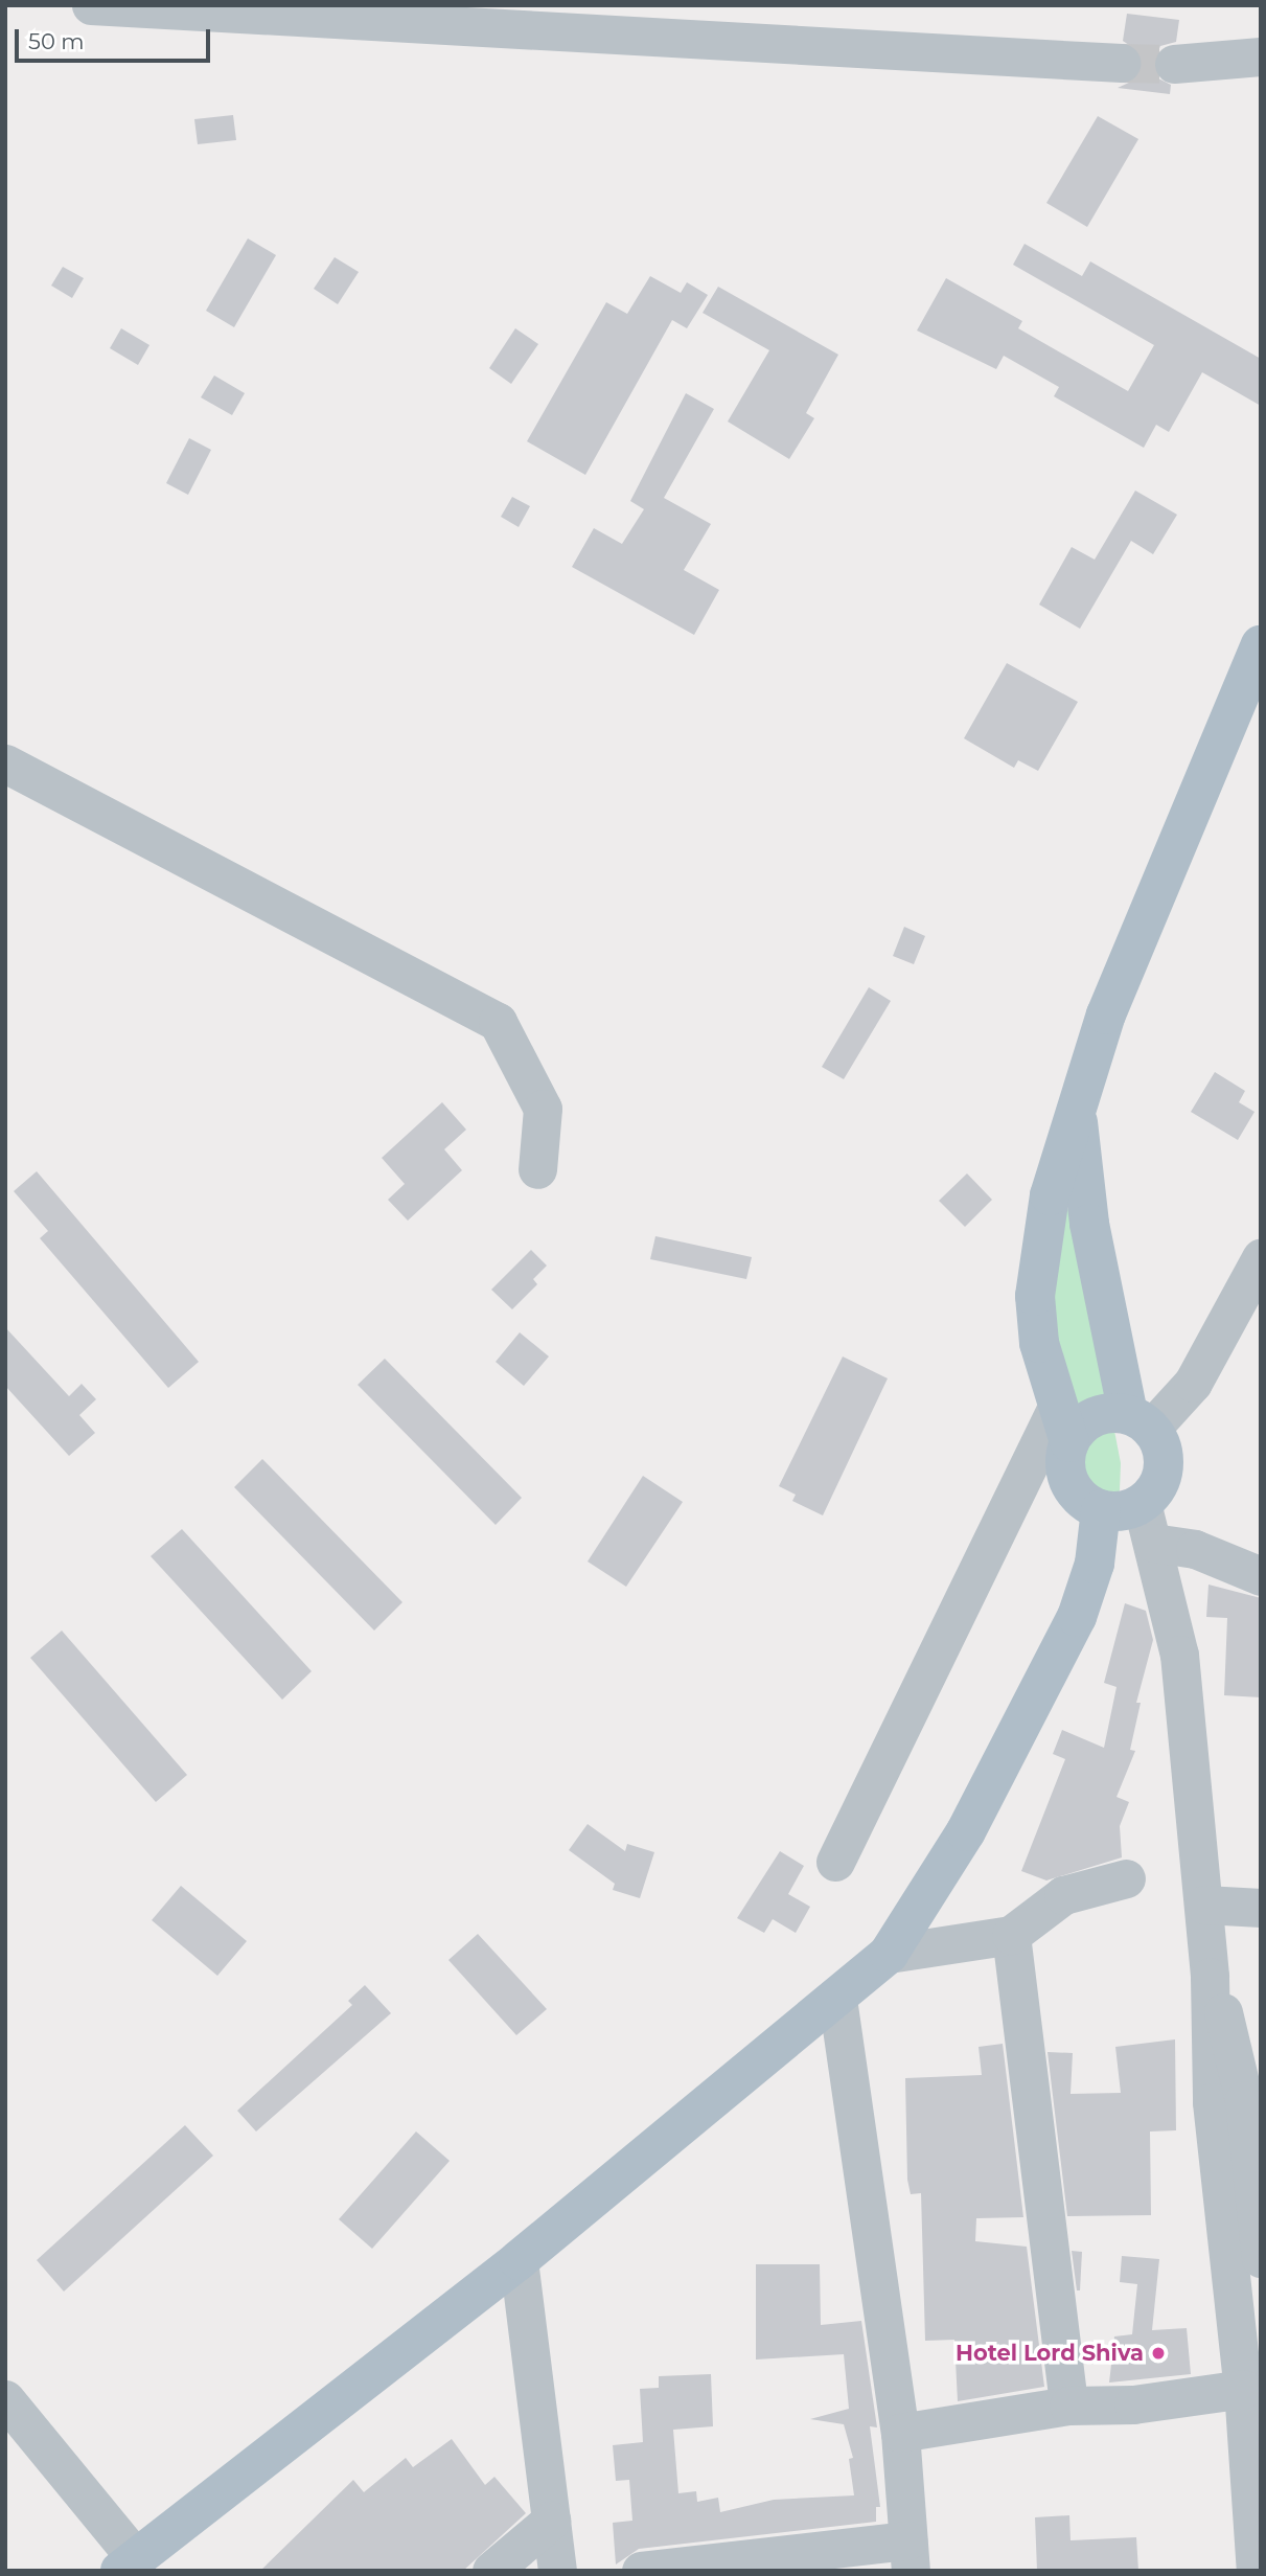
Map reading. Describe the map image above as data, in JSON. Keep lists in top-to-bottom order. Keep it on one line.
{"places":["Hotel Lord Shiva"],"scale_bar":"50 m"}
